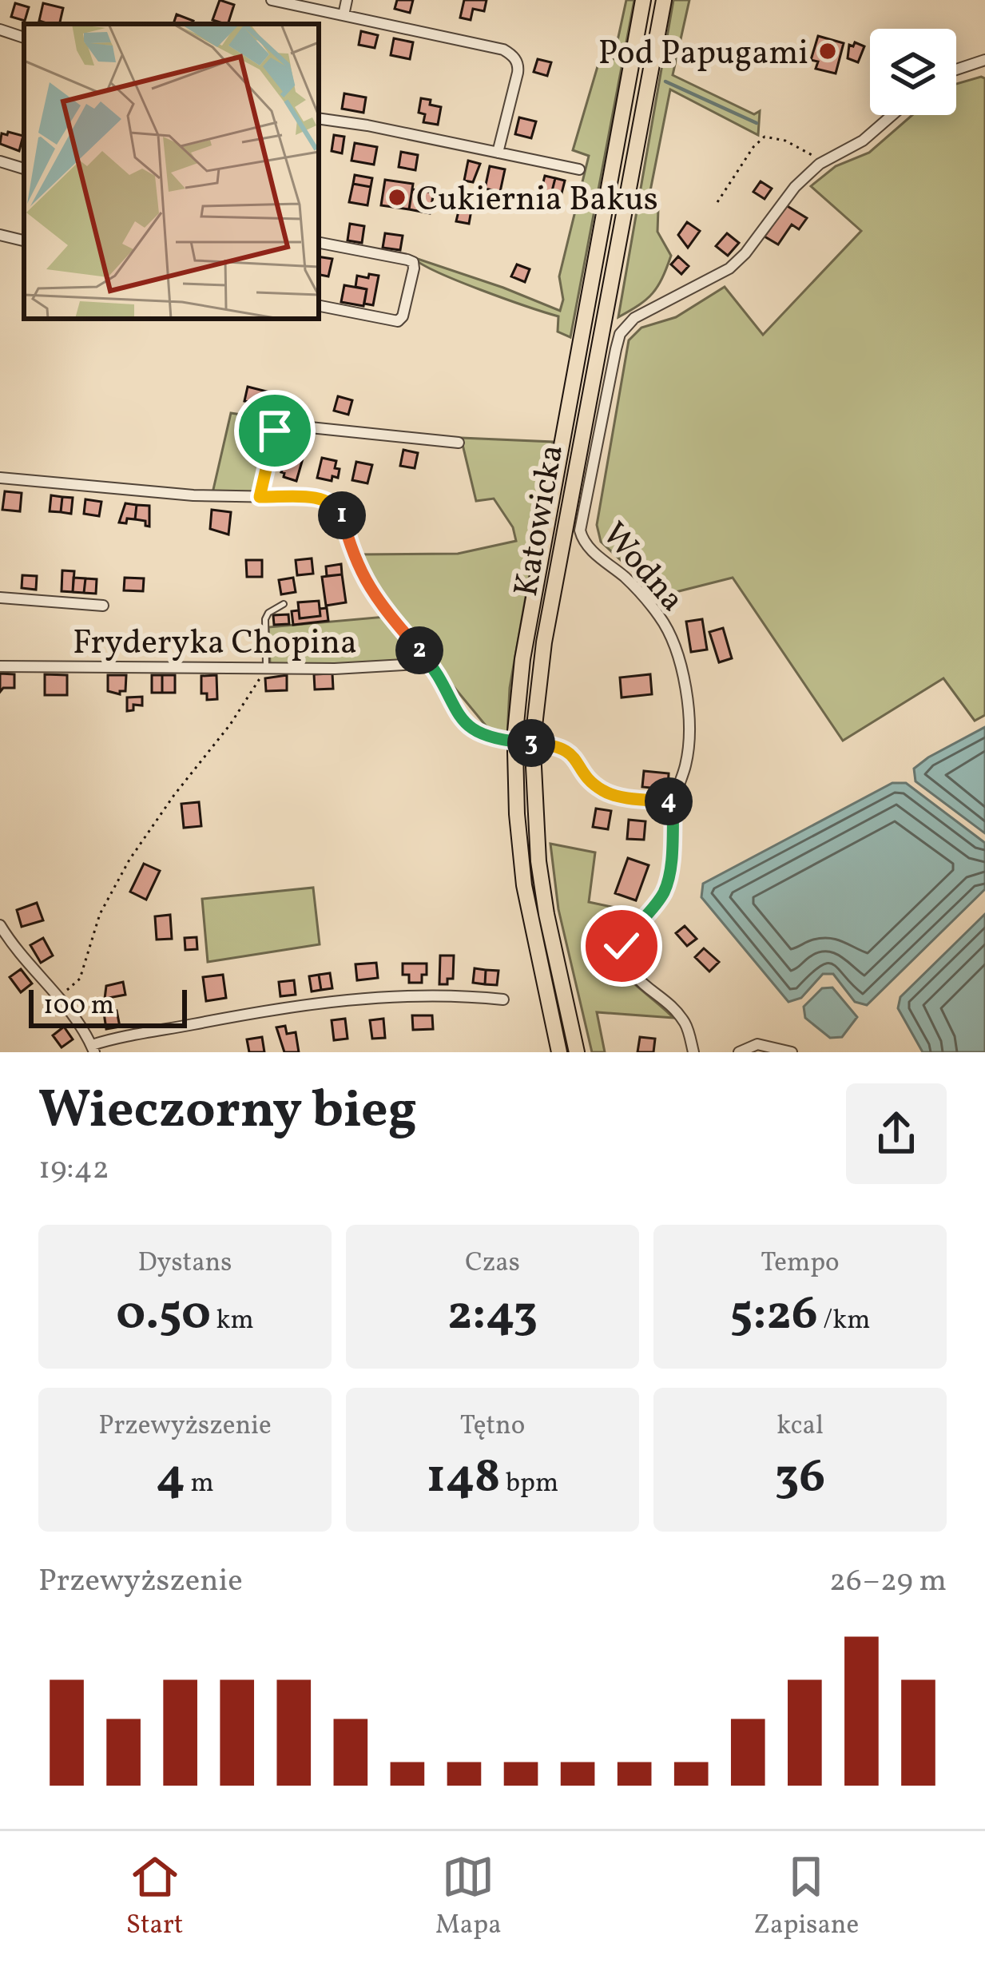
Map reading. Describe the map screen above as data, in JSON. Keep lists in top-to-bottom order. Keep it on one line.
{"streets":{"main road":["Katowicka"],"street":["Wodna","Fryderyka Chopina"]},"places":["Pod Papugami","Cukiernia Bakus"],"scale_bar":"100 m","page":{"pins":["1","2","3","4"],"scale":"100 m","heading":["Wieczorny bieg","19:42"],"stats":[["Dystans","0.50 km"],["Czas","2:43"],["Tempo","5:26 /km"],["Przewyższenie","4 m"],["Tętno","148 bpm"],["kcal","36"]],"chart":["Przewyższenie","26–29 m"],"tabs":["Start","Mapa","Zapisane"]}}
